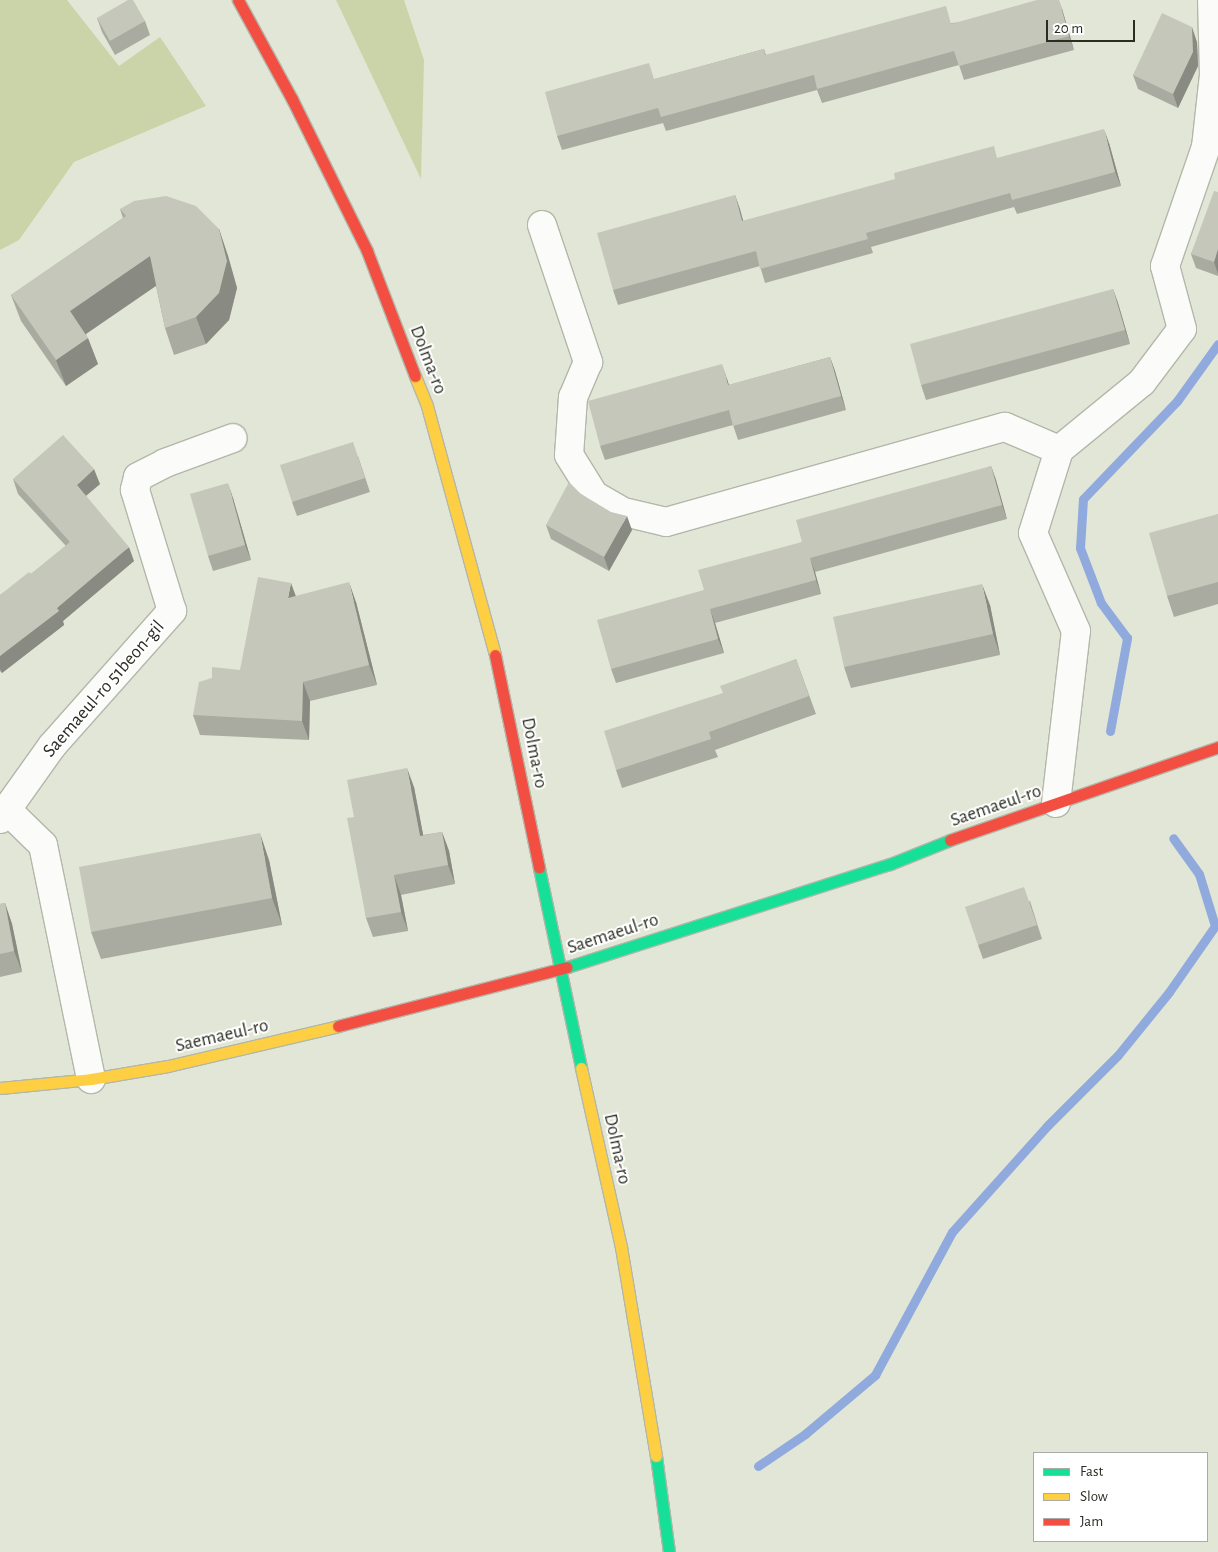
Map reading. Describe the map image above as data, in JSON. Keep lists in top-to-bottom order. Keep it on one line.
{"streets":{"main road":["Dolma-ro","Saemaeul-ro"],"street":["Saemaeul-ro 51beon-gil"]},"crossings":[["Dolma-ro","Saemaeul-ro"]],"legend":["Fast","Slow","Jam"],"scale_bar":"20 m"}
